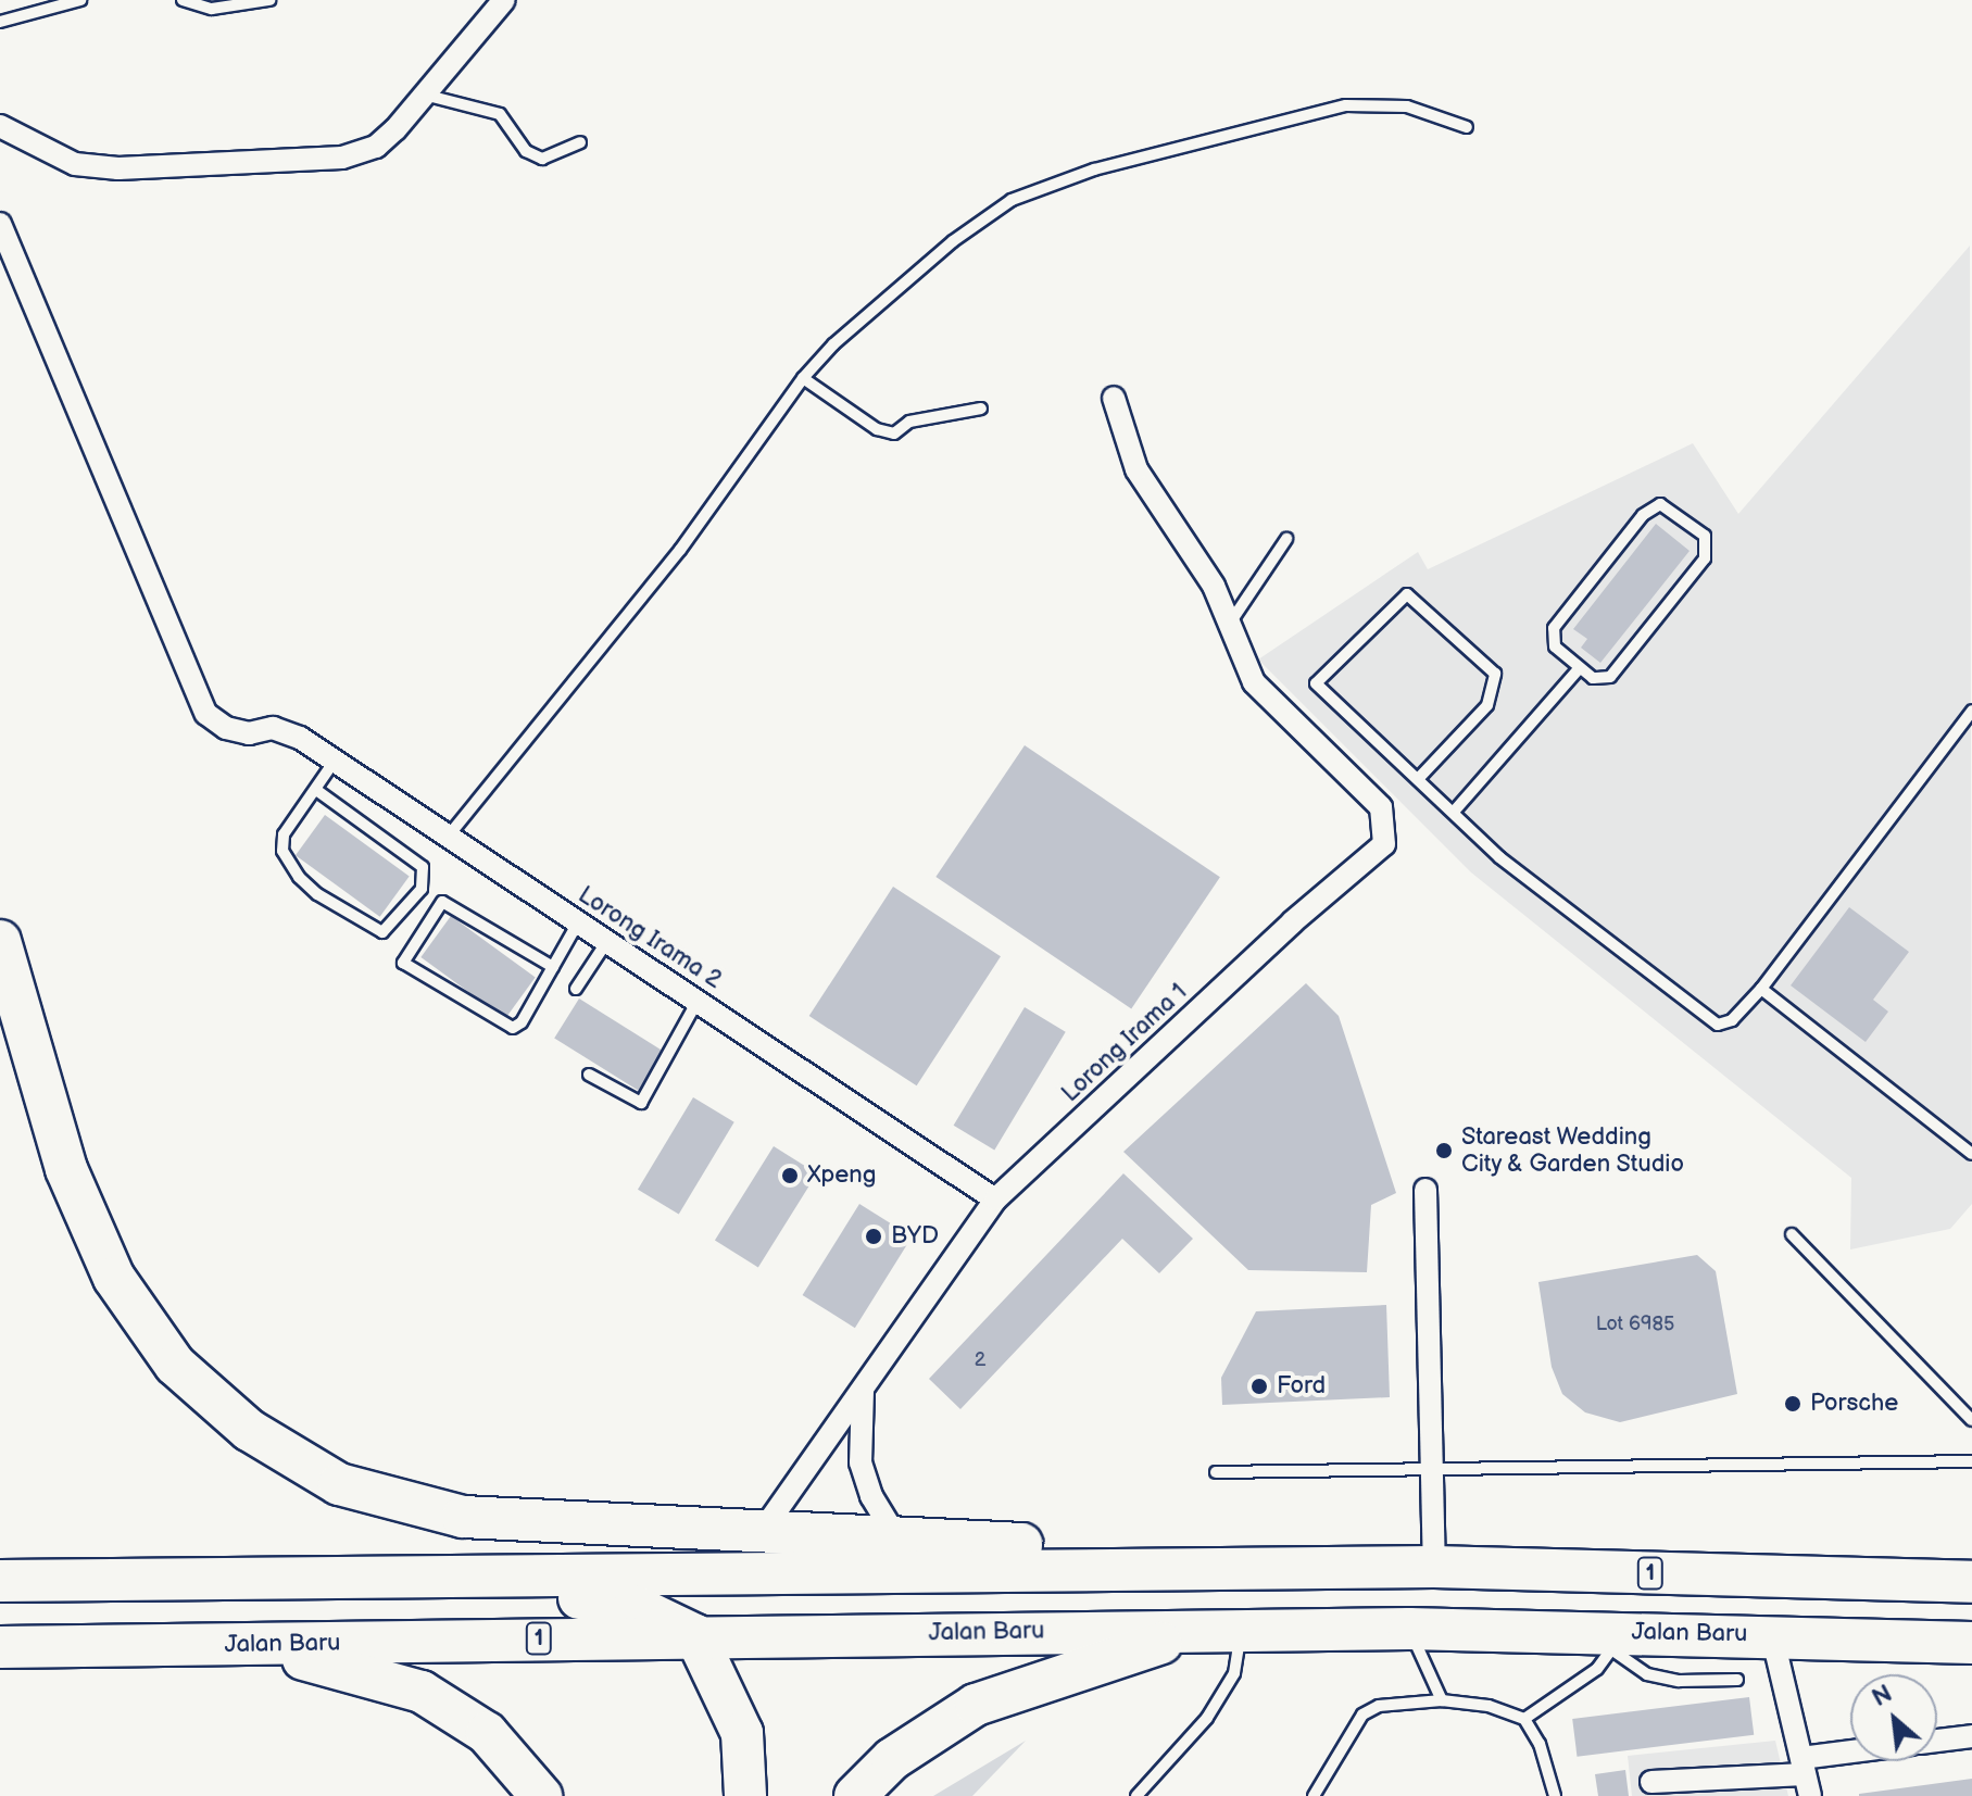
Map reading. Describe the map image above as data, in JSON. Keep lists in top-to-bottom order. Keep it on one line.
{"streets":{"highway":["1","Jalan Baru"],"street":["Lorong Irama 2","Lorong Irama 1"]},"crossings":[["Lorong Irama 2","Lorong Irama 1"]],"places":["Stareast Wedding City & Garden Studio","Xpeng","BYD","Ford","Porsche"],"house_numbers":["Lot 6985","2"],"north":"top left"}
